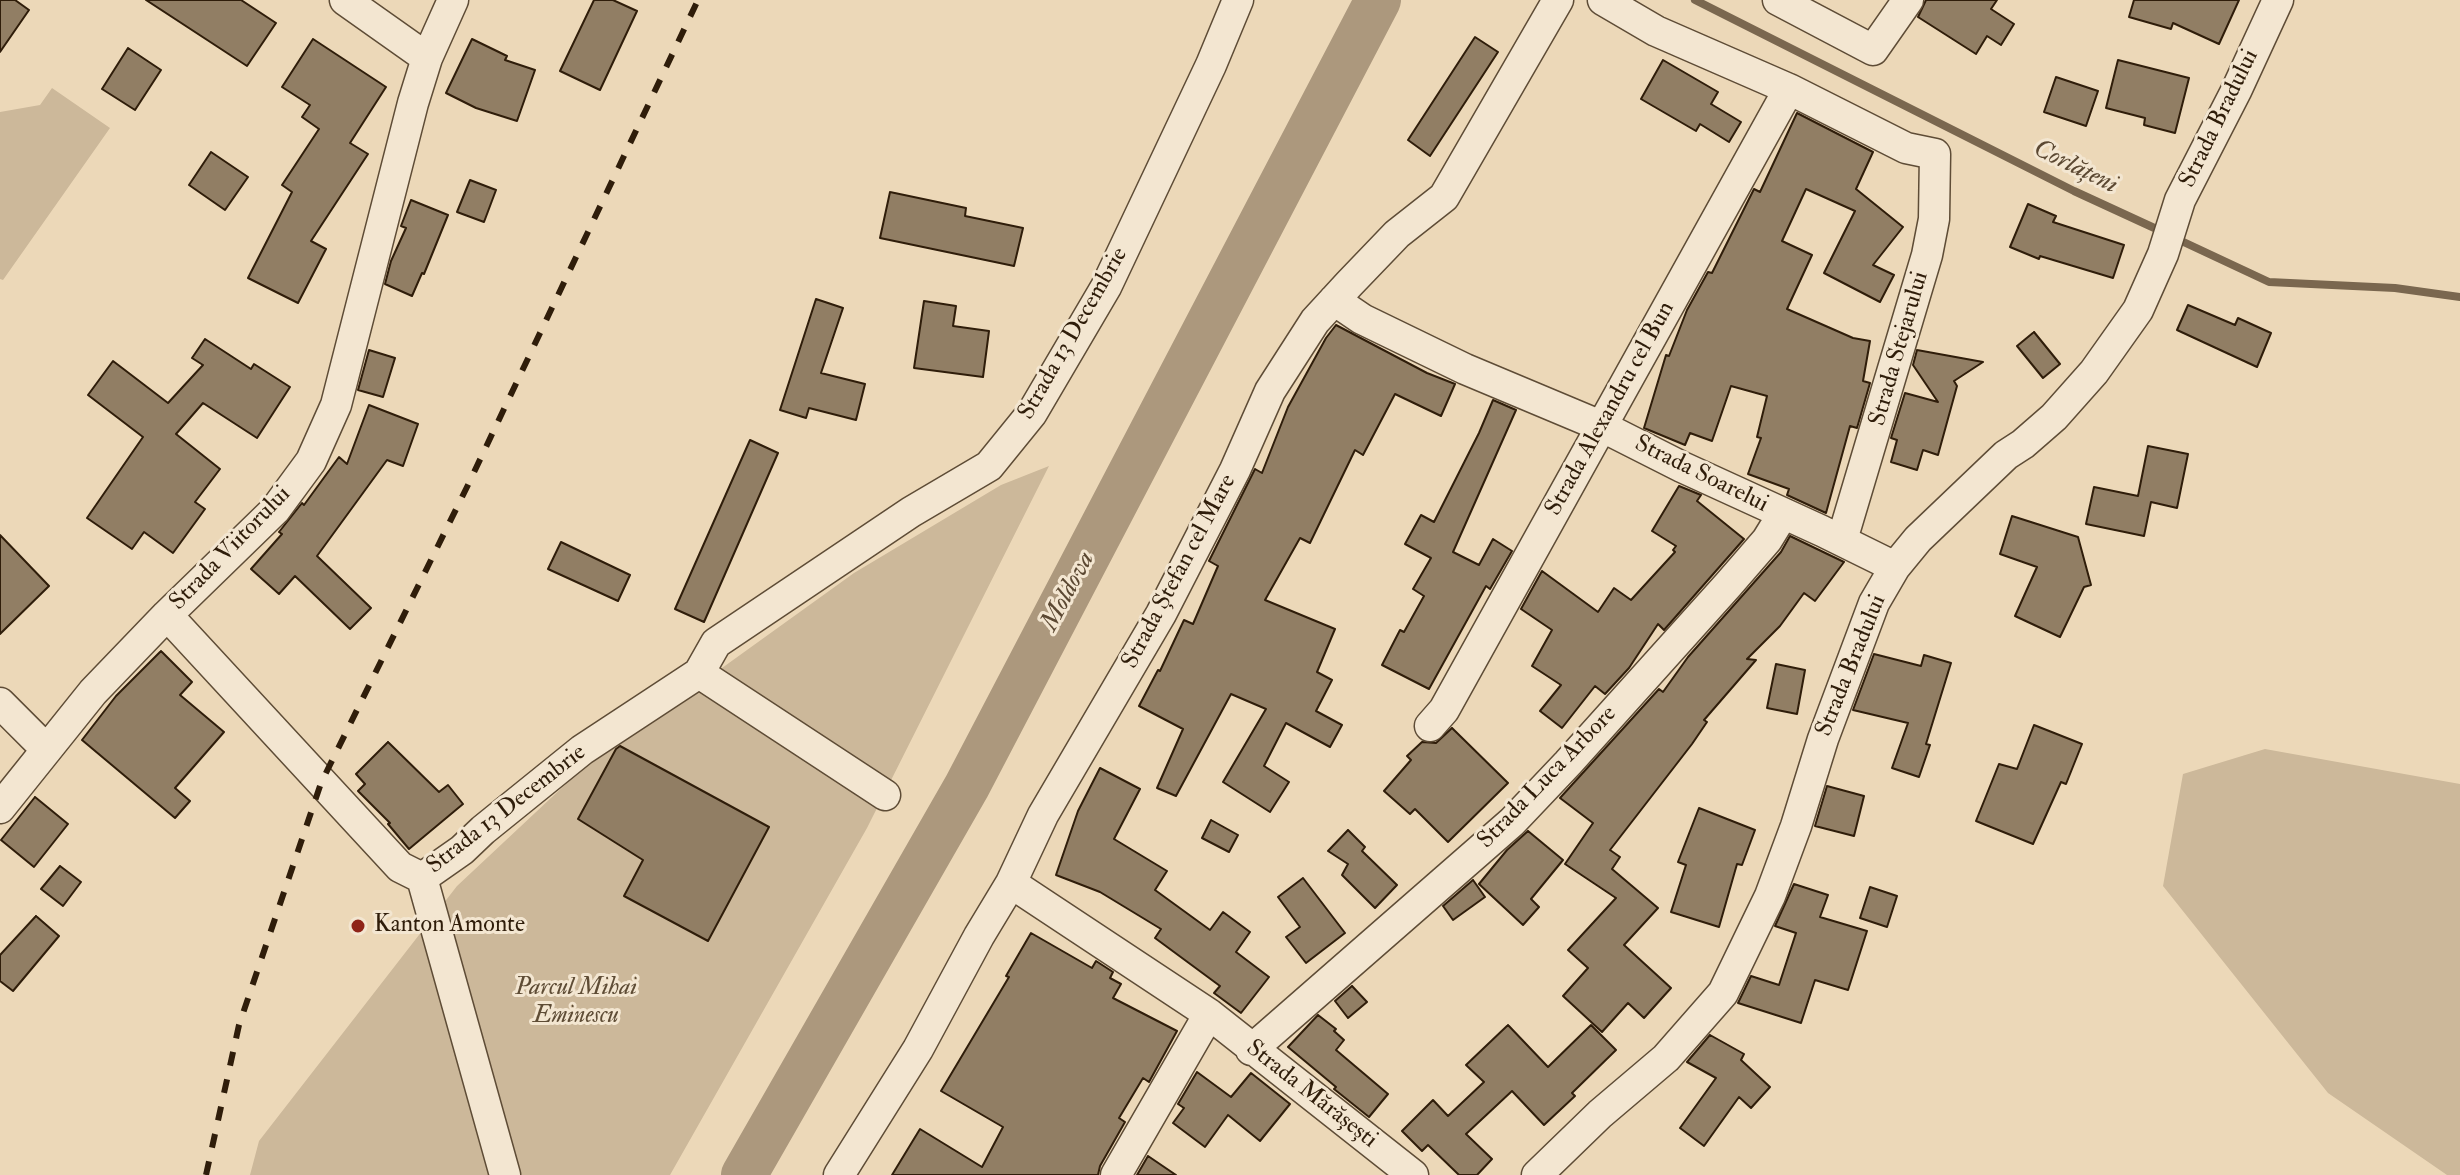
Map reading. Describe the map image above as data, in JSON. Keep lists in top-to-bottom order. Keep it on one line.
{"streets":{"street":["Strada Bradului","Strada 13 Decembrie","Strada Stejarului","Strada Alexandru cel Bun","Strada Soarelui","Strada Viitorului","Strada Ștefan cel Mare","Strada Luca Arbore","Strada Mărășești"]},"crossings":[["Strada Bradului","Strada Soarelui"],["Strada 13 Decembrie","Strada Viitorului"],["Strada Stejarului","Strada Alexandru cel Bun"],["Strada Stejarului","Strada Soarelui"],["Strada Alexandru cel Bun","Strada Soarelui"],["Strada Soarelui","Strada Ștefan cel Mare"],["Strada Soarelui","Strada Luca Arbore"],["Strada Ștefan cel Mare","Strada Mărășești"],["Strada Luca Arbore","Strada Mărășești"]],"water":["Corlățeni","Moldova"],"parks":["Parcul Mihai Eminescu"],"places":["Kanton Amonte"]}
